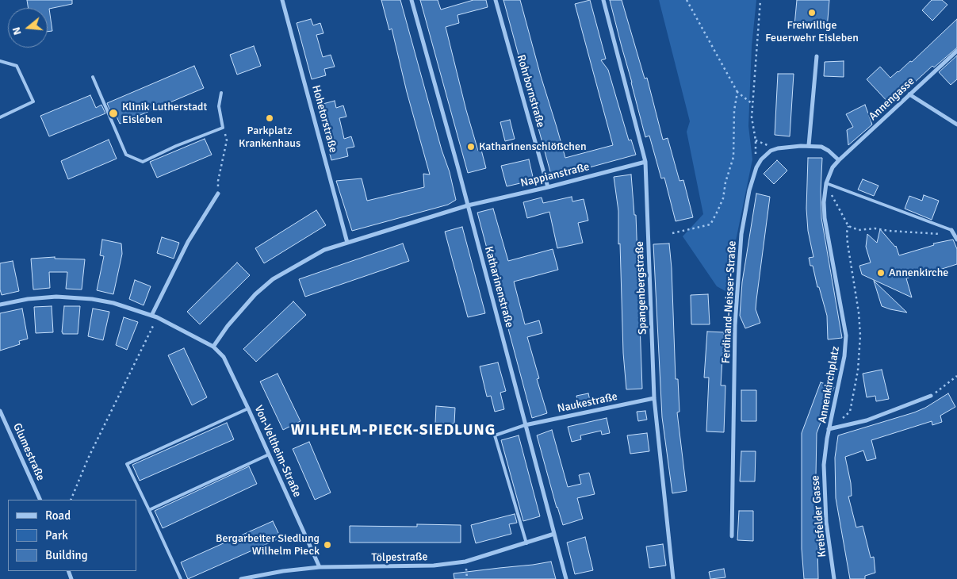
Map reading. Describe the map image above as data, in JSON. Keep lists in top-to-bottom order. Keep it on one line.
{"streets":{"street":["Rohrbornstraße","Annengasse","Hohetorstraße","Nappianstraße","Katharinenstraße","Spangenbergstraße","Ferdinand-Neisser-Straße","Annenkirchplatz","Naukestraße","Von-Veltheim-Straße","Glumestraße","Kreisfelder Gasse","Tölpestraße"]},"crossings":[["Rohrbornstraße","Nappianstraße"],["Annengasse","Ferdinand-Neisser-Straße"],["Annengasse","Annenkirchplatz"],["Hohetorstraße","Nappianstraße"],["Nappianstraße","Katharinenstraße"],["Nappianstraße","Spangenbergstraße"],["Nappianstraße","Von-Veltheim-Straße"],["Katharinenstraße","Naukestraße"],["Katharinenstraße","Tölpestraße"],["Spangenbergstraße","Naukestraße"],["Ferdinand-Neisser-Straße","Annenkirchplatz"],["Annenkirchplatz","Kreisfelder Gasse"],["Von-Veltheim-Straße","Tölpestraße"]],"districts":["WILHELM-PIECK-SIEDLUNG"],"places":["Freiwillige Feuerwehr Eisleben","Klinik Lutherstadt Eisleben","Parkplatz Krankenhaus","Katharinenschlößchen","Annenkirche","Bergarbeiter Siedlung Wilhelm Pieck"],"legend":["Road","Park","Building"],"north":"left"}
